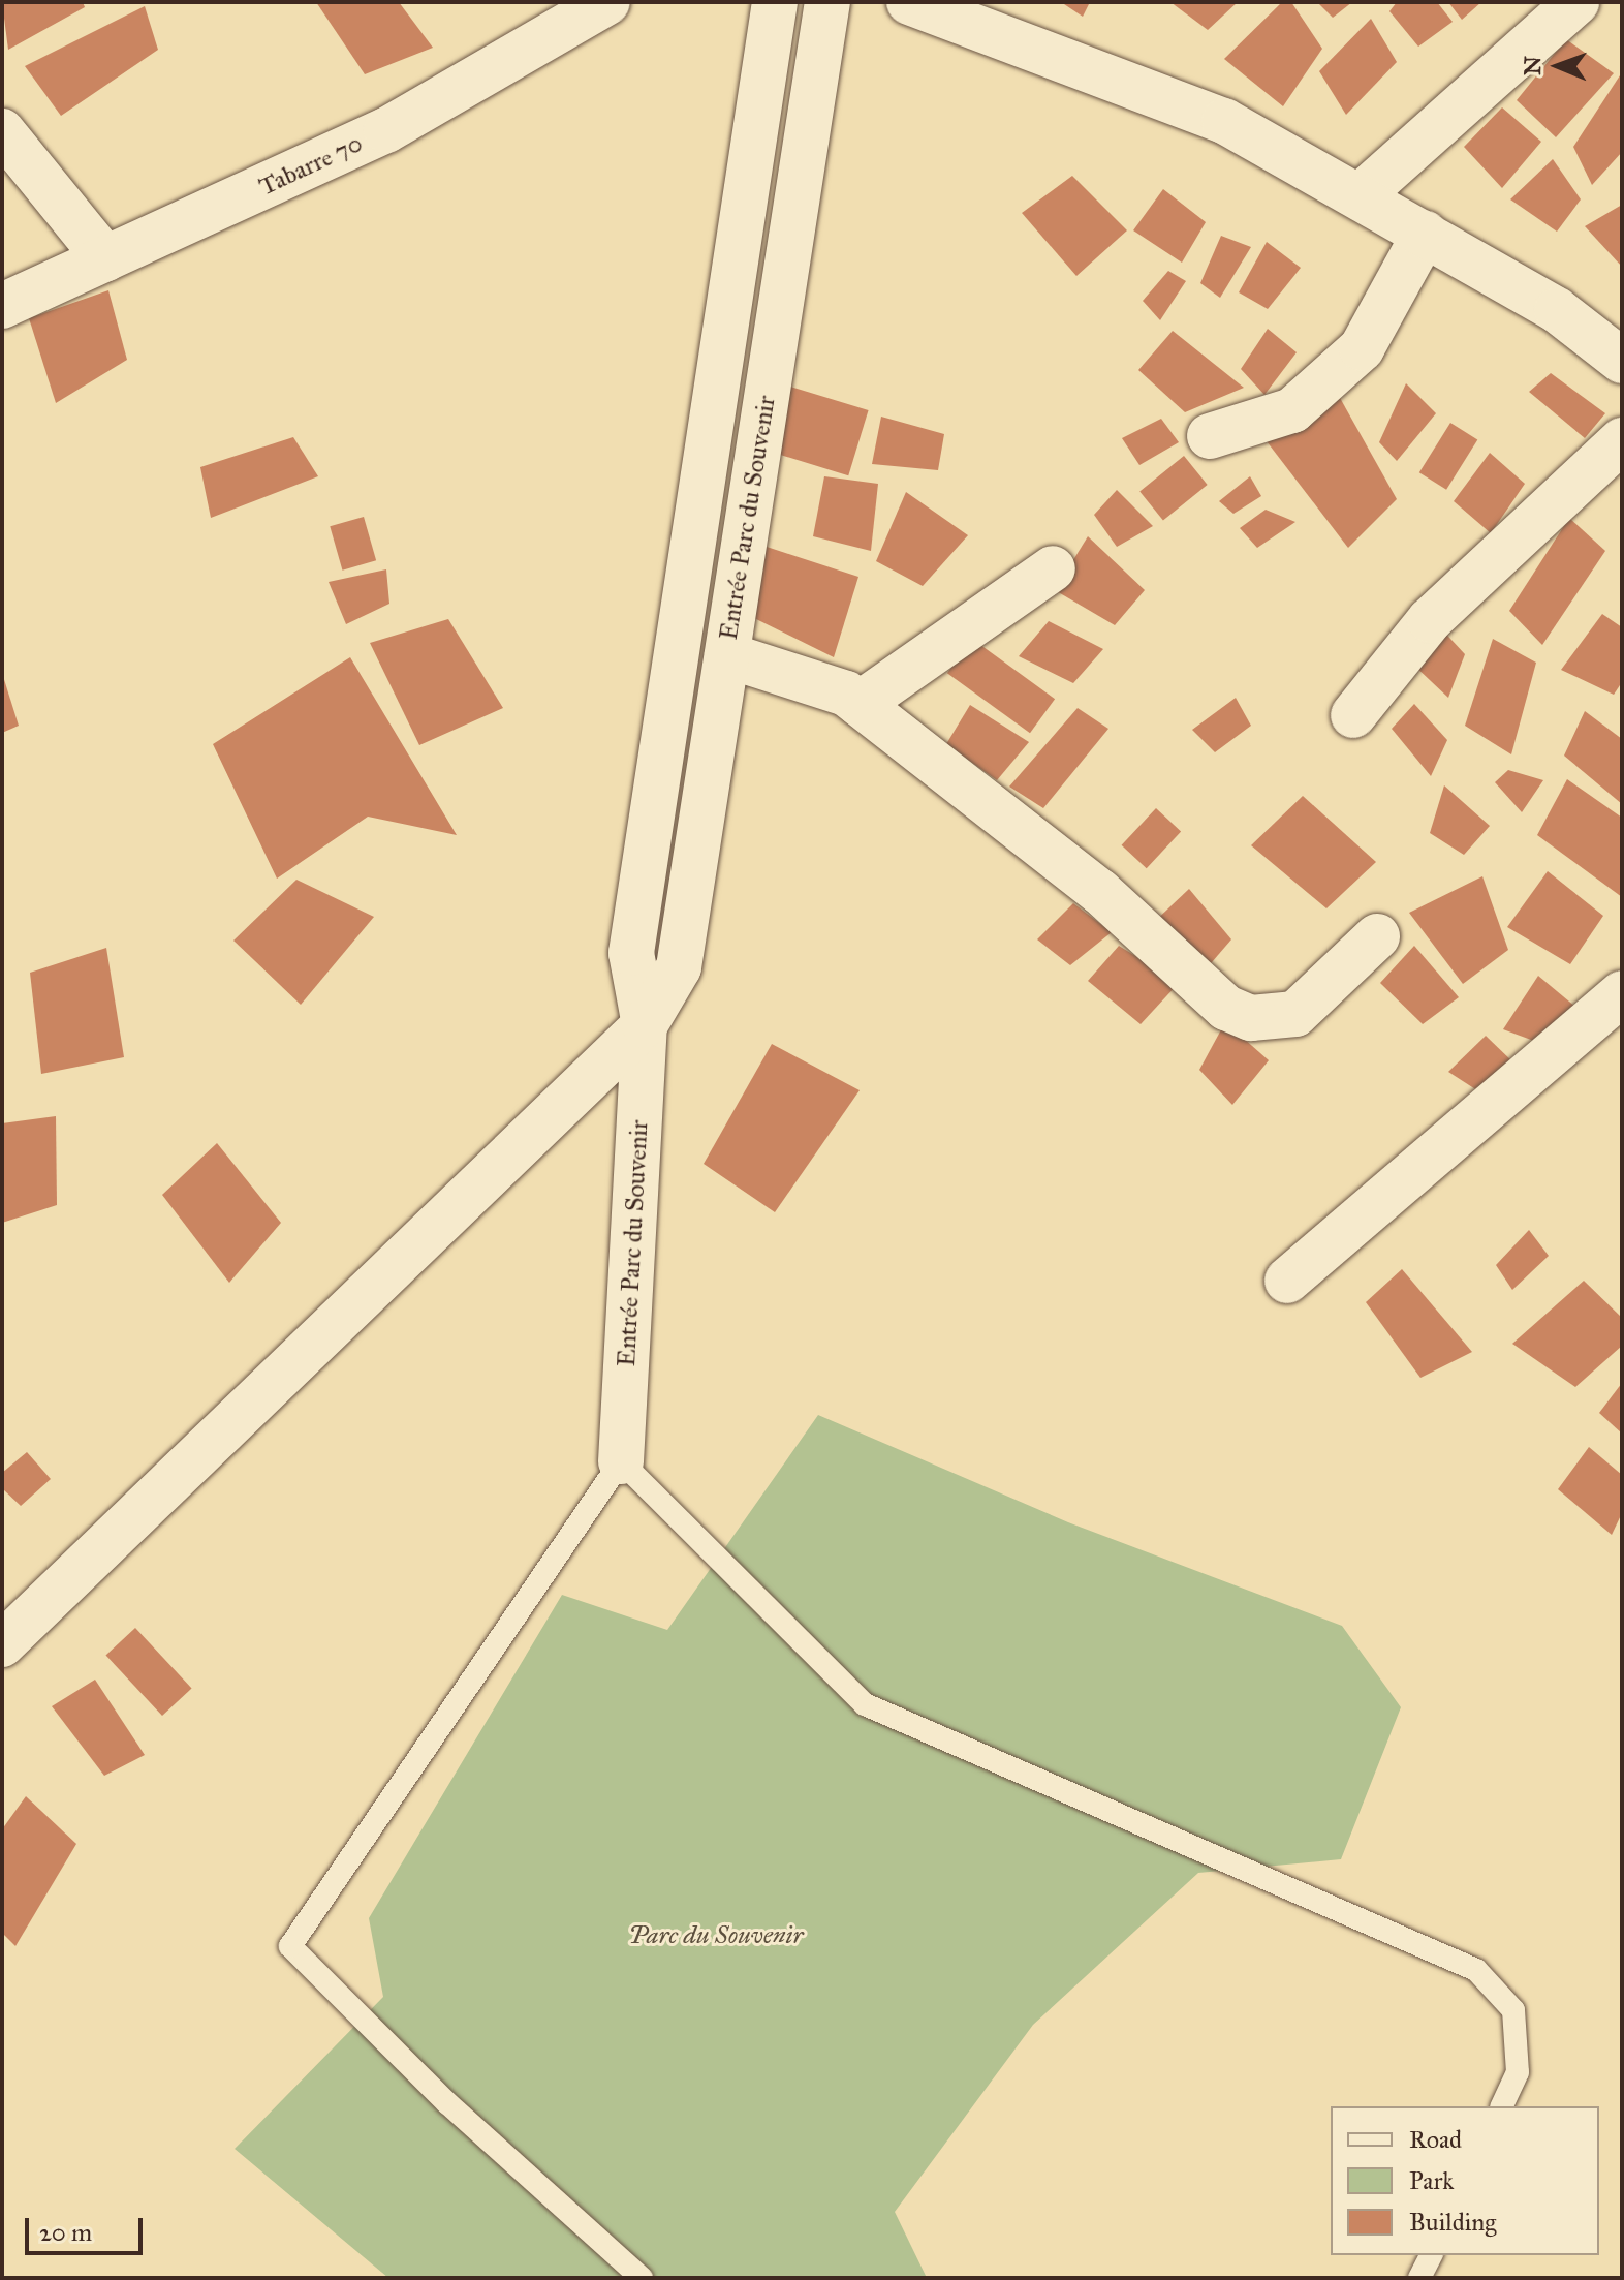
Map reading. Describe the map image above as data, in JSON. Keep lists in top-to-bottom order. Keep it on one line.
{"streets":{"street":["Tabarre 70","Entrée Parc du Souvenir"]},"parks":["Parc du Souvenir"],"legend":["Road","Park","Building"],"scale_bar":"20 m","north":"left"}
